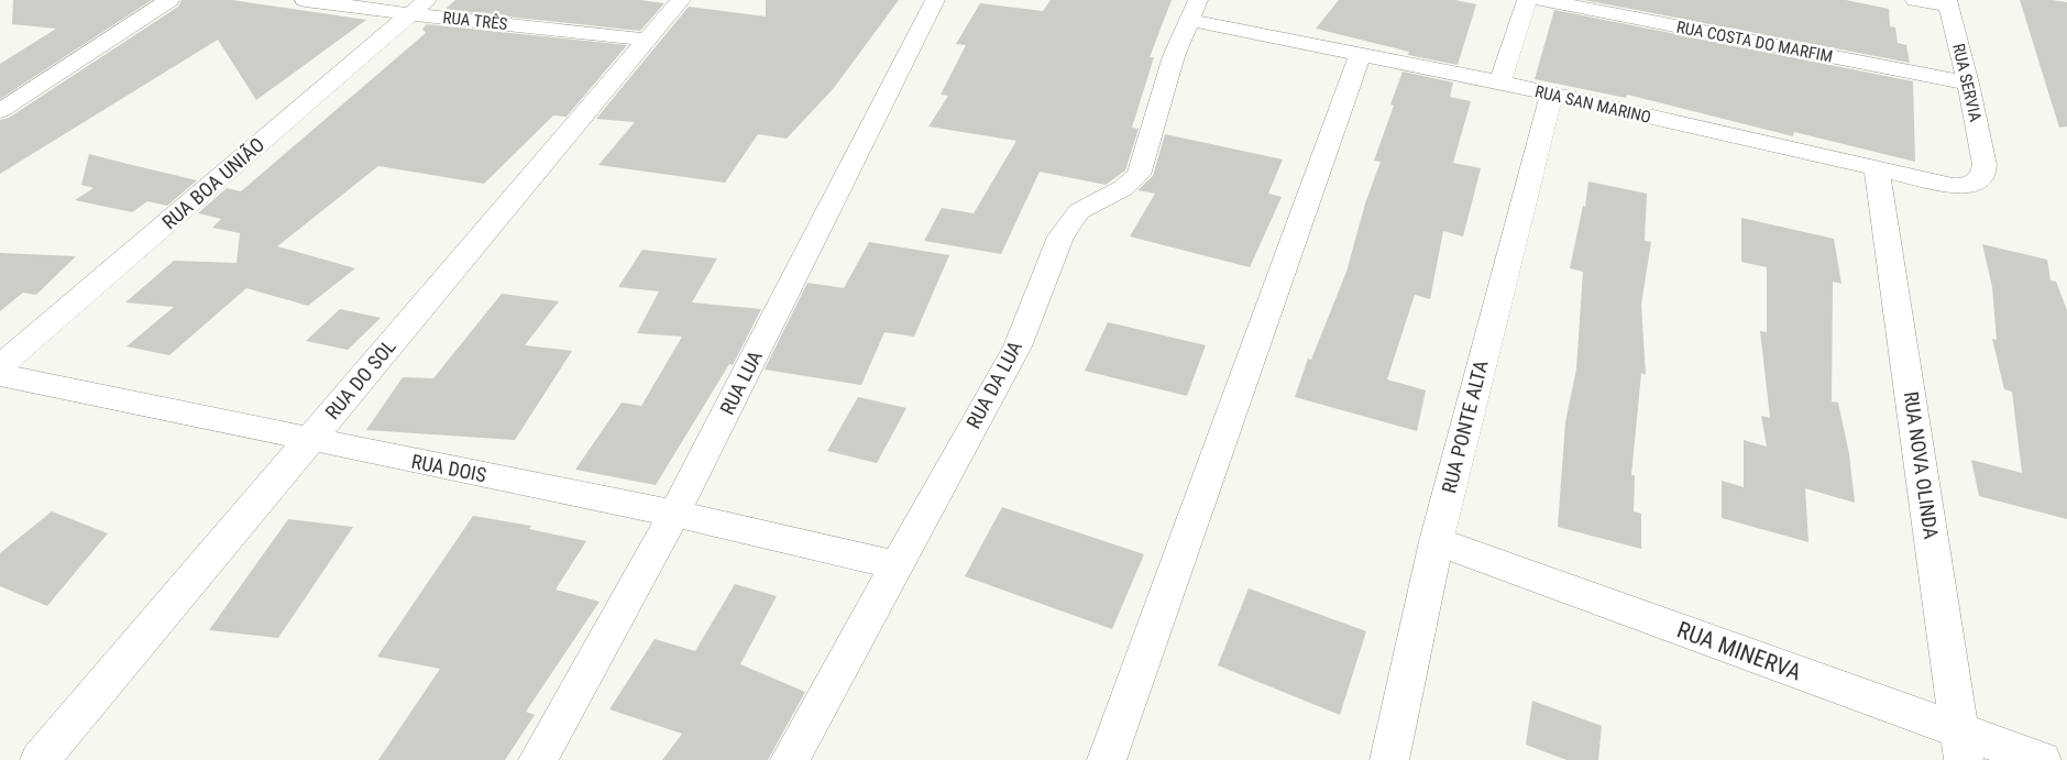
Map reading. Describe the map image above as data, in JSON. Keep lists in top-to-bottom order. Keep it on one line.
{"streets":{"street":["RUA TRÊS","RUA COSTA DO MARFIM","RUA SERVIA","RUA SAN MARINO","RUA BOA UNIÃO","RUA DO SOL","RUA LUA","RUA DA LUA","RUA PONTE ALTA","RUA NOVA OLINDA","RUA DOIS","RUA MINERVA"]},"crossings":[["RUA TRÊS","RUA BOA UNIÃO"],["RUA TRÊS","RUA DO SOL"],["RUA COSTA DO MARFIM","RUA SERVIA"],["RUA SERVIA","RUA SAN MARINO"],["RUA SAN MARINO","RUA DA LUA"],["RUA SAN MARINO","RUA PONTE ALTA"],["RUA SAN MARINO","RUA NOVA OLINDA"],["RUA DO SOL","RUA DOIS"],["RUA LUA","RUA DOIS"],["RUA DA LUA","RUA DOIS"],["RUA PONTE ALTA","RUA MINERVA"],["RUA NOVA OLINDA","RUA MINERVA"]]}
